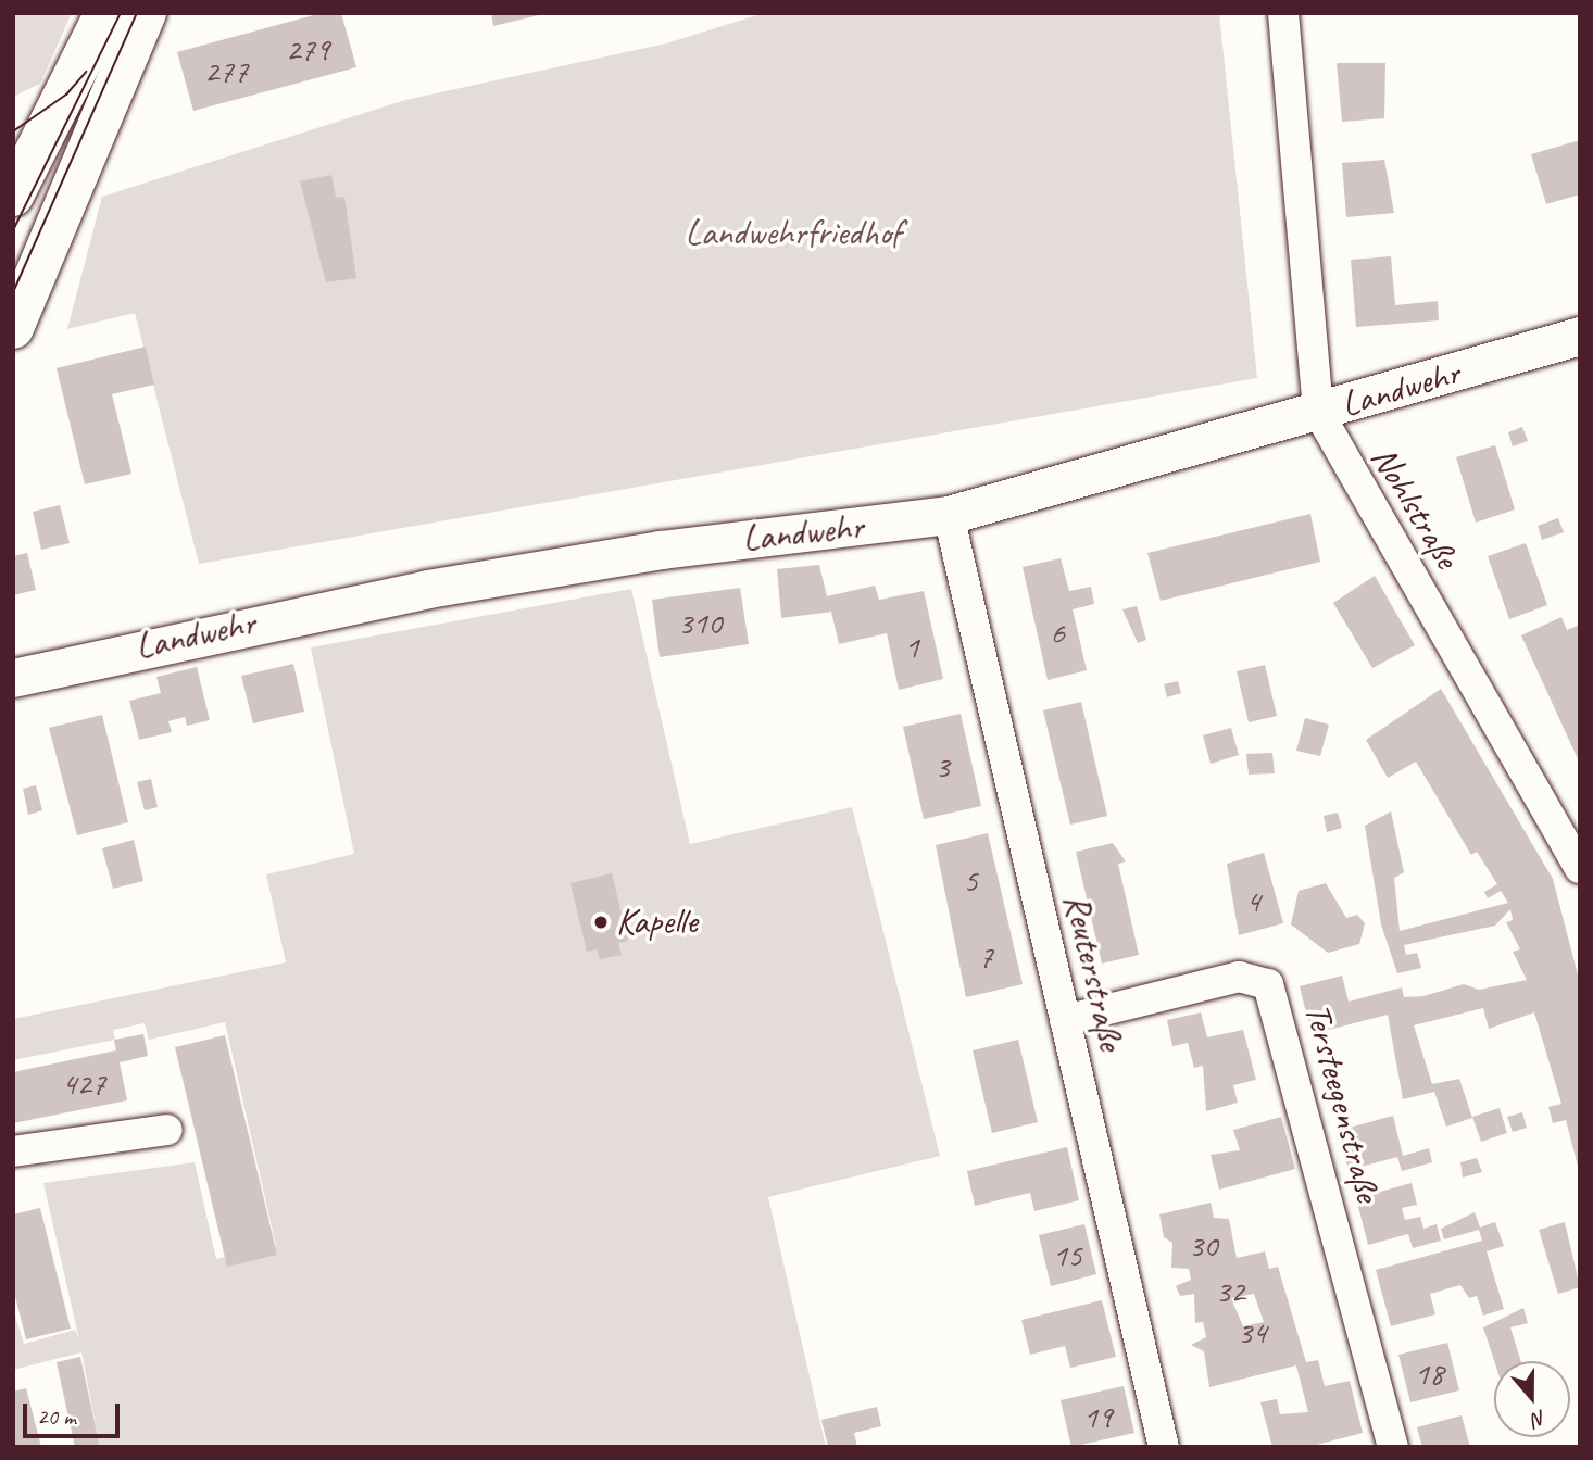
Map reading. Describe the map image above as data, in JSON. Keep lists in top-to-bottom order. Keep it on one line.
{"streets":{"street":["Landwehr","Nohlstraße","Reuterstraße","Tersteegenstraße"]},"crossings":[["Landwehr","Nohlstraße"],["Landwehr","Reuterstraße"],["Reuterstraße","Tersteegenstraße"]],"parks":["Landwehrfriedhof"],"places":["Kapelle"],"house_numbers":["279","277","310","6","1","3","5","4","7","427","30","15","32","34","18","19"],"scale_bar":"20 m","north":"bottom"}
